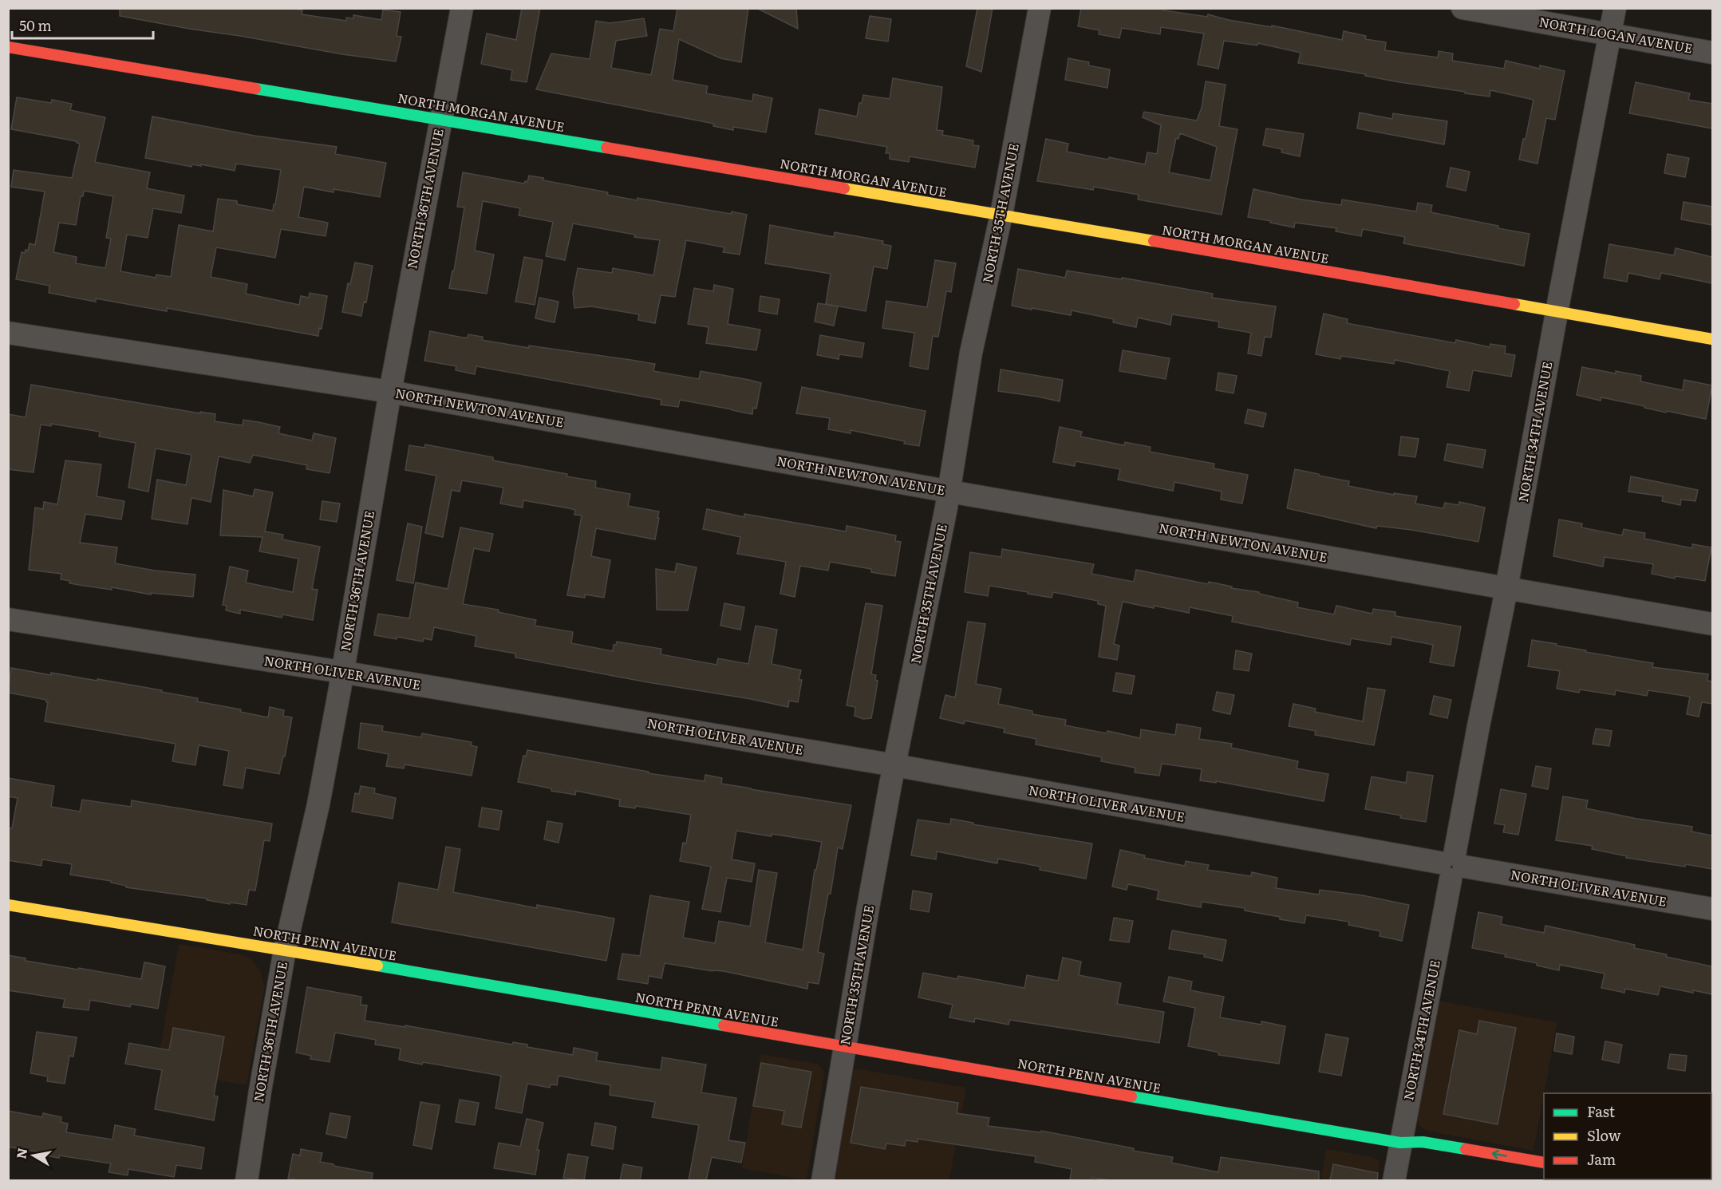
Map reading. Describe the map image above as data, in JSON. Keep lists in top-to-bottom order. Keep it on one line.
{"streets":{"street":["NORTH LOGAN AVENUE","NORTH MORGAN AVENUE","NORTH 36TH AVENUE","NORTH 35TH AVENUE","NORTH NEWTON AVENUE","NORTH 34TH AVENUE","NORTH OLIVER AVENUE","NORTH PENN AVENUE"]},"crossings":[["NORTH LOGAN AVENUE","NORTH 34TH AVENUE"],["NORTH MORGAN AVENUE","NORTH 36TH AVENUE"],["NORTH MORGAN AVENUE","NORTH 35TH AVENUE"],["NORTH MORGAN AVENUE","NORTH 34TH AVENUE"],["NORTH 36TH AVENUE","NORTH NEWTON AVENUE"],["NORTH 36TH AVENUE","NORTH OLIVER AVENUE"],["NORTH 36TH AVENUE","NORTH PENN AVENUE"],["NORTH 35TH AVENUE","NORTH NEWTON AVENUE"],["NORTH 35TH AVENUE","NORTH OLIVER AVENUE"],["NORTH 35TH AVENUE","NORTH PENN AVENUE"],["NORTH NEWTON AVENUE","NORTH 34TH AVENUE"],["NORTH 34TH AVENUE","NORTH OLIVER AVENUE"],["NORTH 34TH AVENUE","NORTH PENN AVENUE"]],"legend":["Fast","Slow","Jam"],"scale_bar":"50 m","north":"left"}
